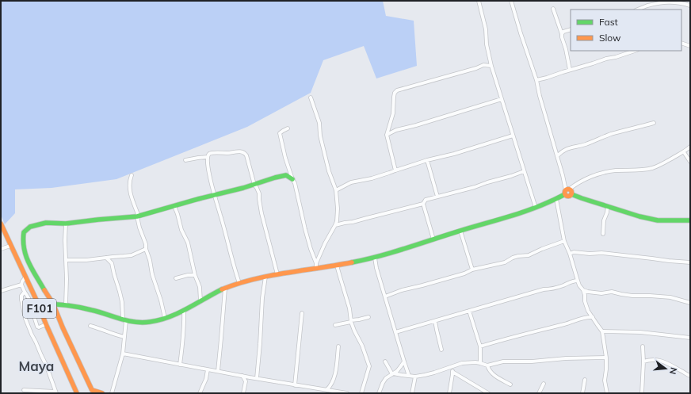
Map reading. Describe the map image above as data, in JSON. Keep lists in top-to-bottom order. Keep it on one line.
{"streets":{"street":["F101"]},"districts":["Maya"],"legend":["Fast","Slow"],"north":"right"}
